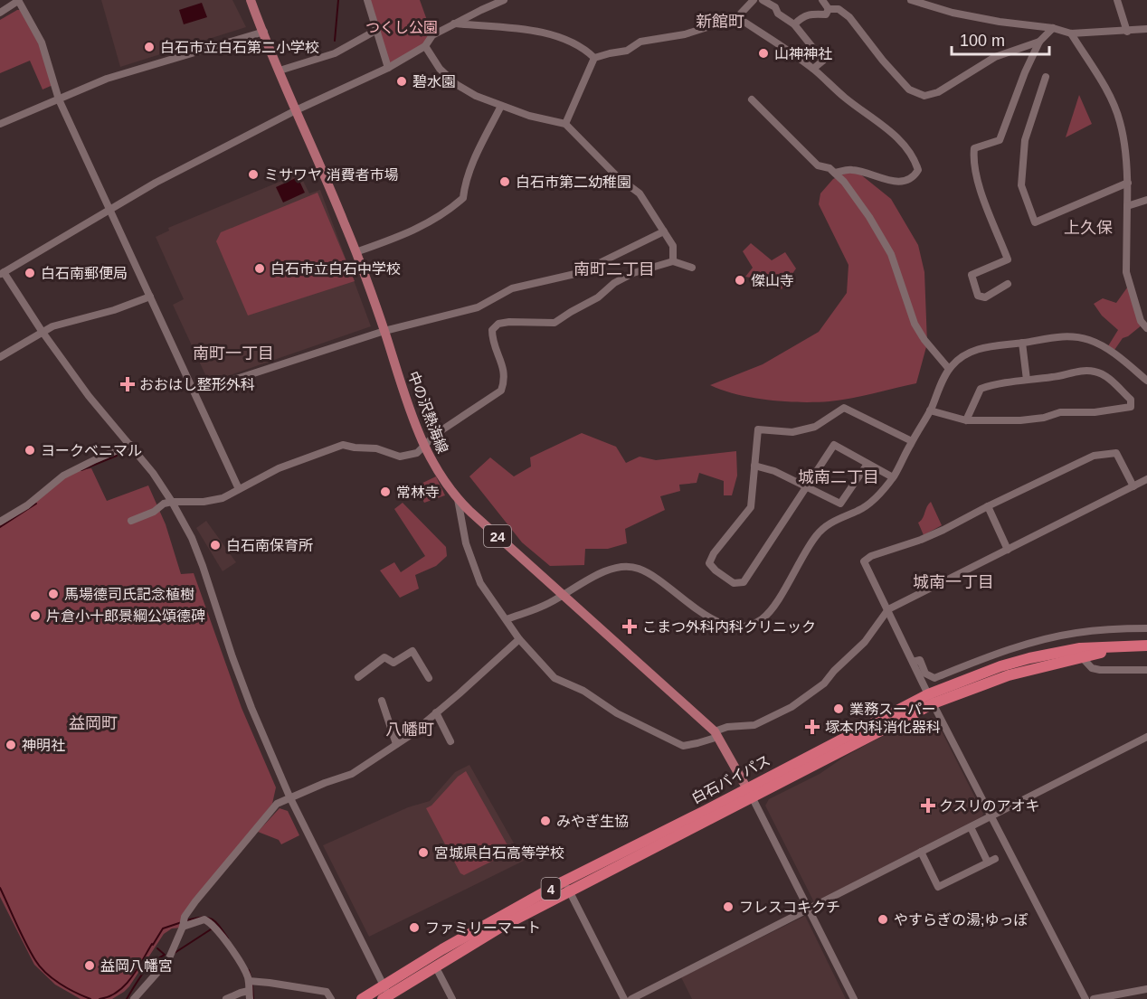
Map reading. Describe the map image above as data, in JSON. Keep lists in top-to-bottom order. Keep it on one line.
{"streets":{"highway":["白石バイパス","4"],"main road":["中の沢熱海線","24"]},"crossings":[["中の沢熱海線","白石バイパス"]],"districts":["新館町","上久保","南町二丁目","南町一丁目","城南二丁目","城南一丁目","益岡町","八幡町"],"parks":["つくし公園"],"places":{"other":["白石市立白石第二小学校","山神神社","碧水園","ミサワヤ 消費者市場","白石市第二幼稚園","白石市立白石中学校","白石南郵便局","傑山寺","ヨークベニマル","常林寺","白石南保育所","馬場德司氏記念植樹","片倉小十郎景綱公頌德碑","業務スーパー","神明社","みやぎ生協","宮城県白石高等学校","フレスコキクチ","やすらぎの湯;ゆっぽ","ファミリーマート","益岡八幡宮"],"health":["おおはし整形外科","こまつ外科内科クリニック","塚本内科消化器科","クスリのアオキ"]},"scale_bar":"100 m"}
